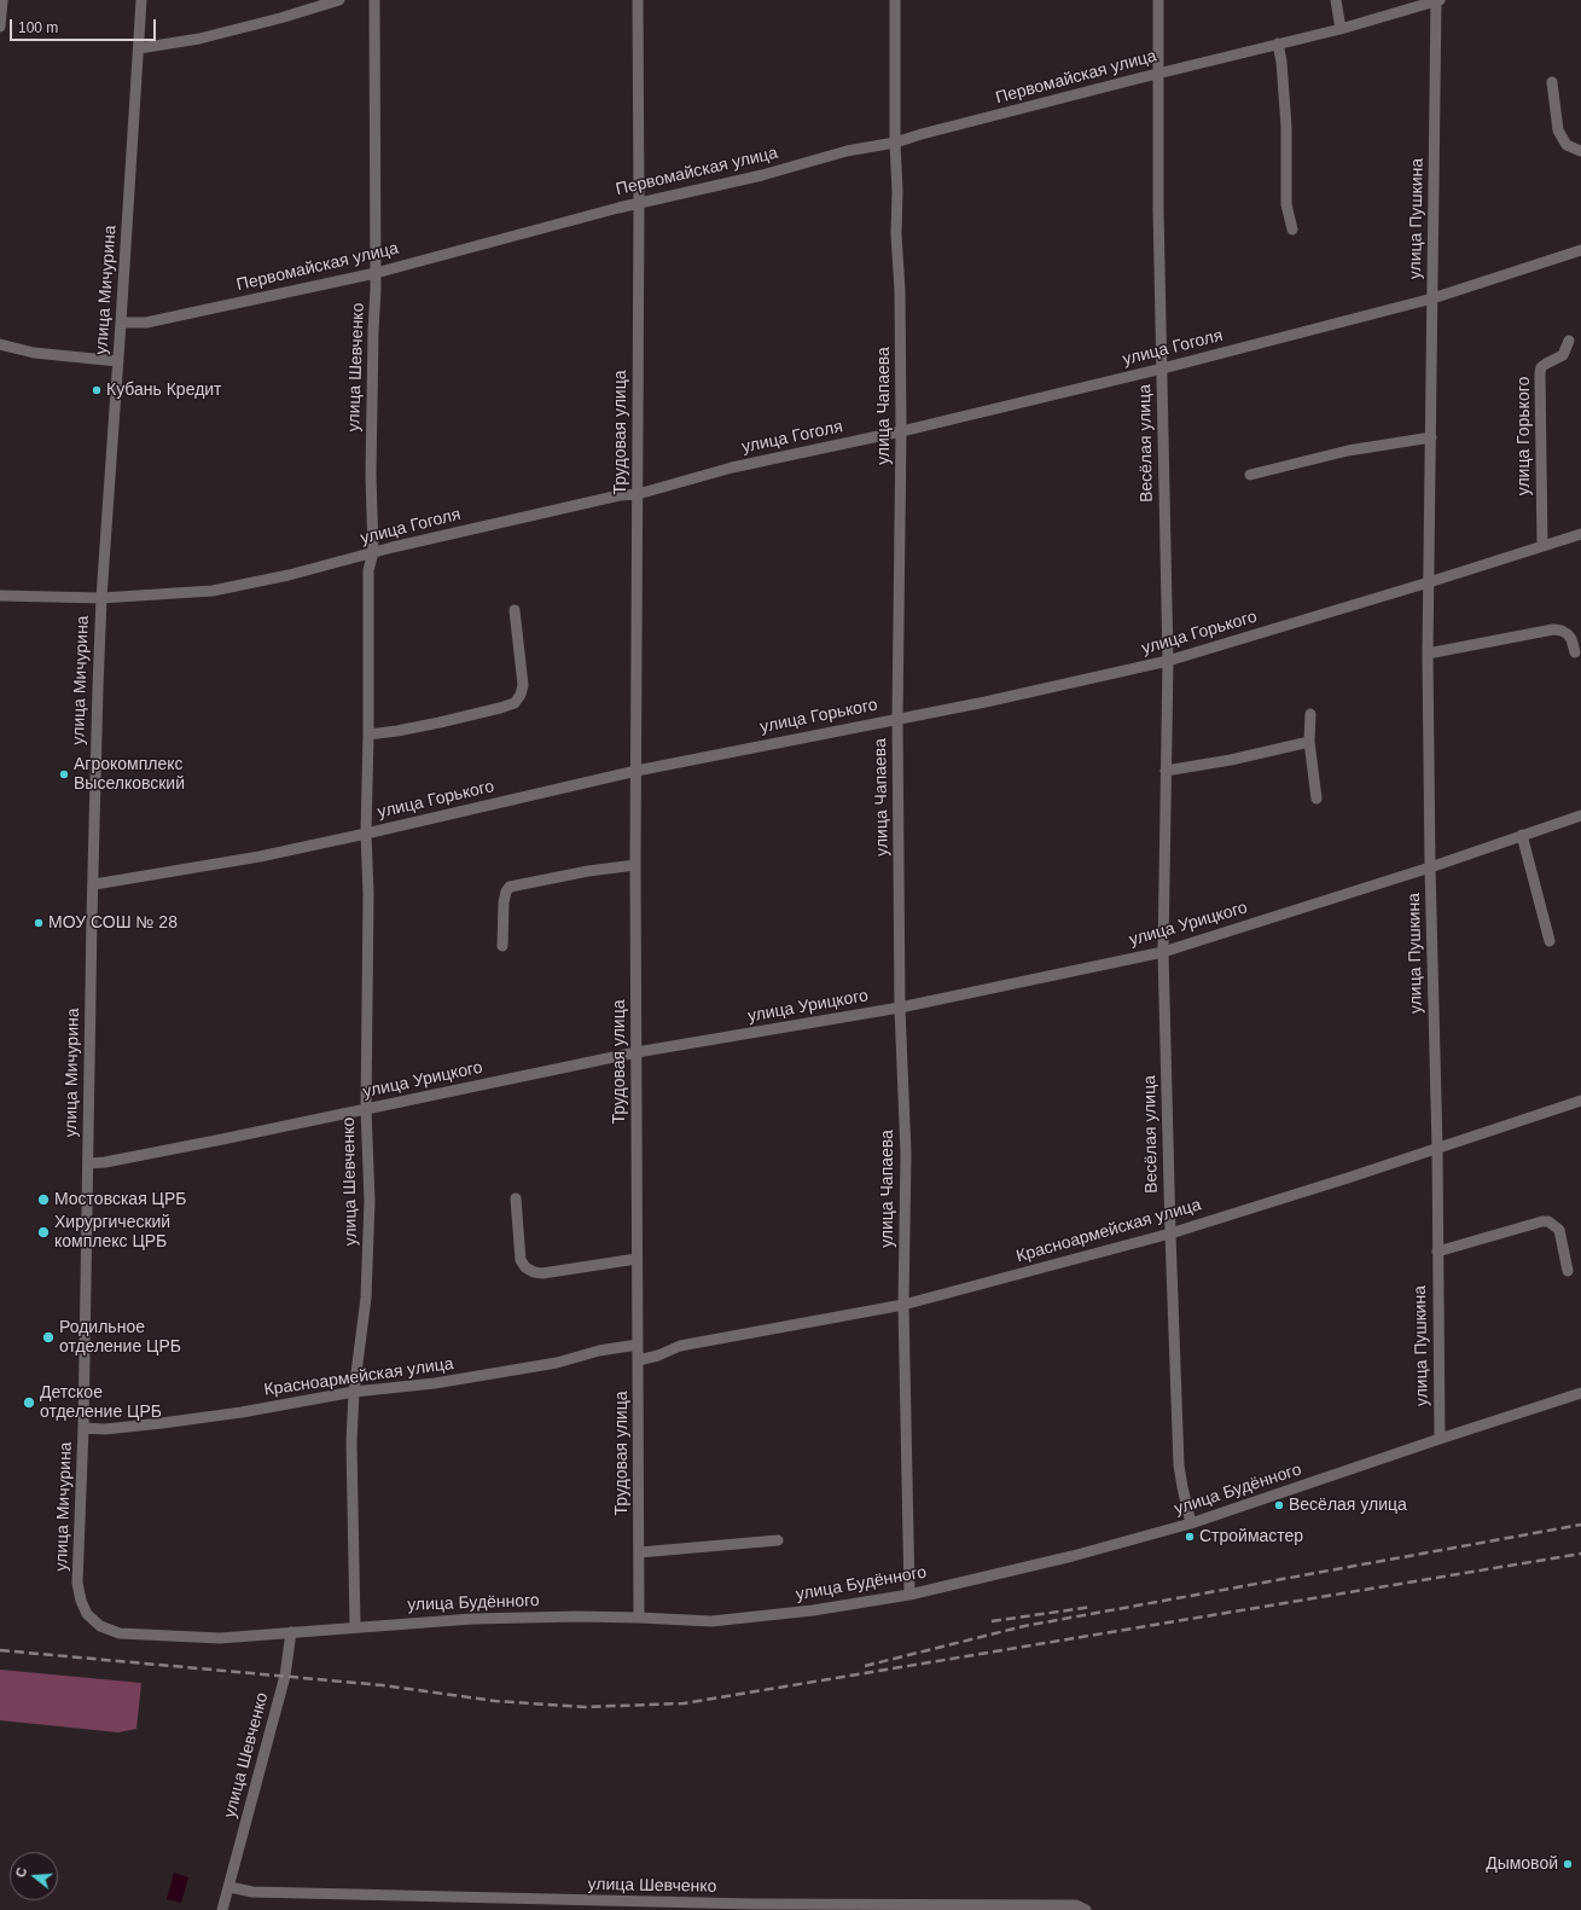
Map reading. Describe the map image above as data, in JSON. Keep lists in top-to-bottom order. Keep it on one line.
{"streets":{"street":["Первомайская улица","улица Пушкина","улица Мичурина","улица Гоголя","улица Шевченко","улица Чапаева","Трудовая улица","улица Горького","Весёлая улица","улица Урицкого","Красноармейская улица","улица Будённого"]},"crossings":[["Первомайская улица","улица Пушкина"],["Первомайская улица","улица Мичурина"],["Первомайская улица","улица Шевченко"],["Первомайская улица","улица Чапаева"],["Первомайская улица","Трудовая улица"],["Первомайская улица","Весёлая улица"],["улица Пушкина","улица Гоголя"],["улица Пушкина","улица Горького"],["улица Пушкина","улица Урицкого"],["улица Пушкина","Красноармейская улица"],["улица Пушкина","улица Будённого"],["улица Мичурина","улица Гоголя"],["улица Мичурина","улица Горького"],["улица Мичурина","улица Урицкого"],["улица Мичурина","Красноармейская улица"],["улица Мичурина","улица Будённого"],["улица Гоголя","улица Шевченко"],["улица Гоголя","улица Чапаева"],["улица Гоголя","Трудовая улица"],["улица Гоголя","Весёлая улица"],["улица Шевченко","улица Горького"],["улица Шевченко","улица Урицкого"],["улица Шевченко","Красноармейская улица"],["улица Шевченко","улица Будённого"],["улица Чапаева","улица Горького"],["улица Чапаева","улица Урицкого"],["улица Чапаева","Красноармейская улица"],["улица Чапаева","улица Будённого"],["Трудовая улица","улица Горького"],["Трудовая улица","улица Урицкого"],["Трудовая улица","Красноармейская улица"],["Трудовая улица","улица Будённого"],["улица Горького","Весёлая улица"],["Весёлая улица","улица Урицкого"],["Весёлая улица","Красноармейская улица"],["Весёлая улица","улица Будённого"]],"places":["Кубань Кредит","Агрокомплекс Выселковский","МОУ СОШ № 28","Мостовская ЦРБ","Хирургический комплекс ЦРБ","Родильное отделение ЦРБ","Детское отделение ЦРБ","Весёлая улица","Строймастер","Дымовой"],"scale_bar":"100 m","north":"left"}
